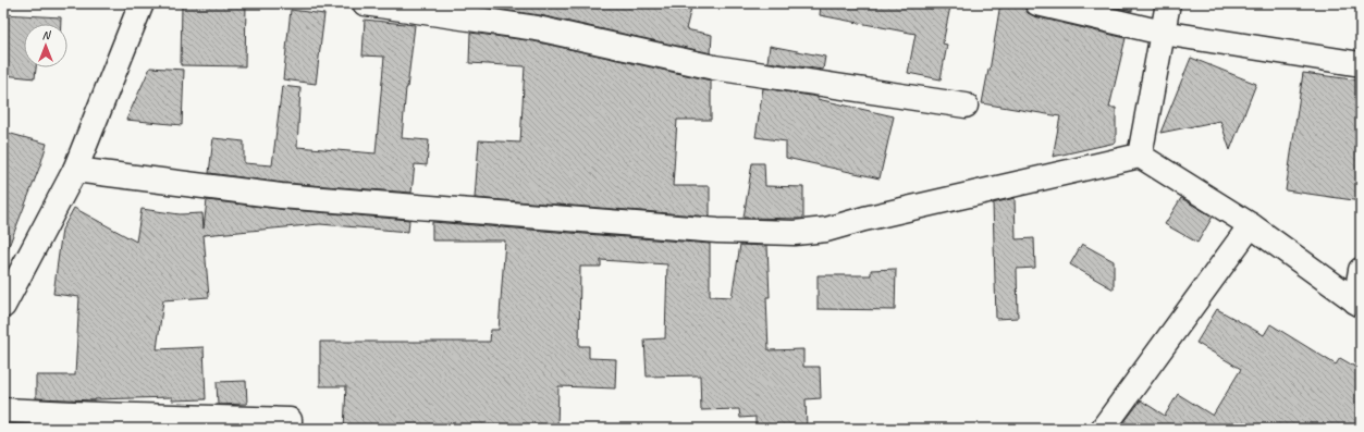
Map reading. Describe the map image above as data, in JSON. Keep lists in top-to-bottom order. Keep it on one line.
{"north":"top"}
